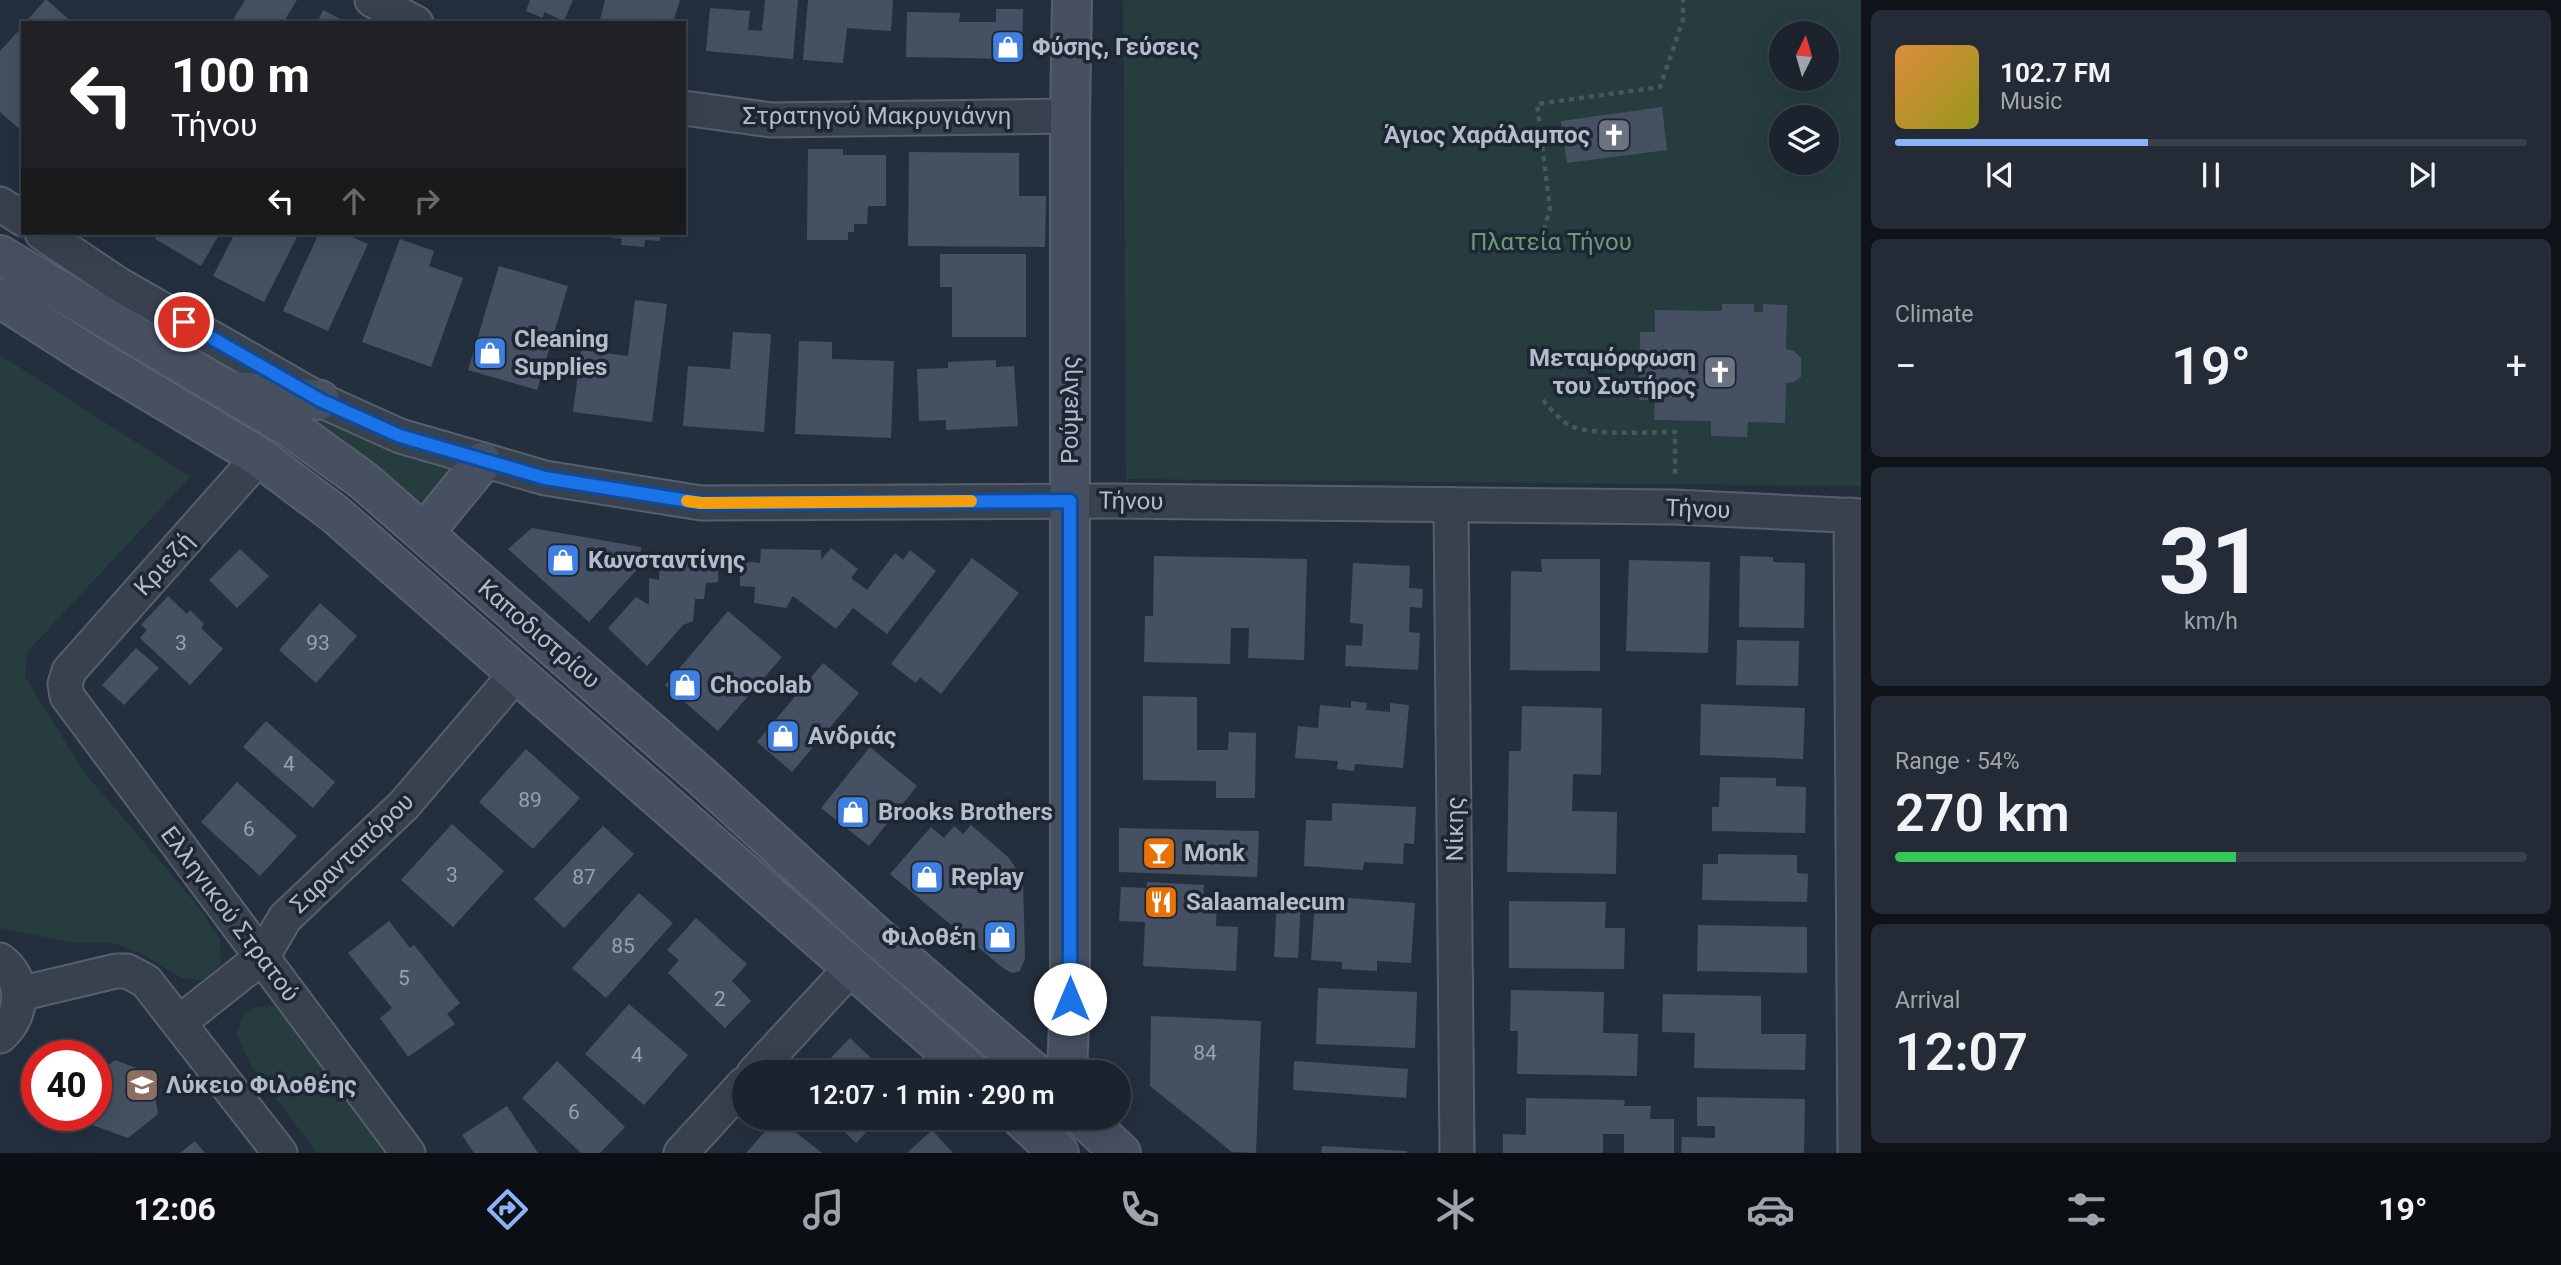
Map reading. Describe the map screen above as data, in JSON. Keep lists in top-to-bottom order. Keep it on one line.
{"streets":{"main road":["Ρούμελης","Καποδιστρίου"],"street":["Στρατηγού Μακρυγιάννη","Τήνου","Κριεζή","Νίκης","Σαρανταπόρου","Ελληνικού Στρατού"]},"crossings":[["Στρατηγού Μακρυγιάννη","Ρούμελης"],["Ρούμελης","Τήνου"],["Τήνου","Νίκης"],["Κριεζή","Καποδιστρίου"],["Κριεζή","Ελληνικού Στρατού"],["Καποδιστρίου","Σαρανταπόρου"],["Σαρανταπόρου","Ελληνικού Στρατού"]],"parks":["Πλατεία Τήνου"],"places":{"shop":["Φύσης, Γεύσεις","Cleaning Supplies","Κωνσταντίνης","Chocolab","Ανδριάς","Brooks Brothers","Replay","Φιλοθέη"],"church":["Άγιος Χαράλαμπος","Μεταμόρφωση του Σωτήρος"],"bar":["Monk"],"restaurant":["Salaamalecum"],"school or university":["Λύκειο Φιλοθέης"]},"house_numbers":["3","93","4","89","6","3","87","85","5","2","84","4","6"],"north":"top","page":{"turn":["100 m","Τήνου"],"song":["102.7 FM","Music"],"tile":["Climate",["31","km/h"],["Range · 54%","270 km"],["Arrival","12:07"]],"heat":["−","19°","+"],"limit":"40","trip":"12:07 · 1 min · 290 m","tabs":["12:06","19°"]}}
